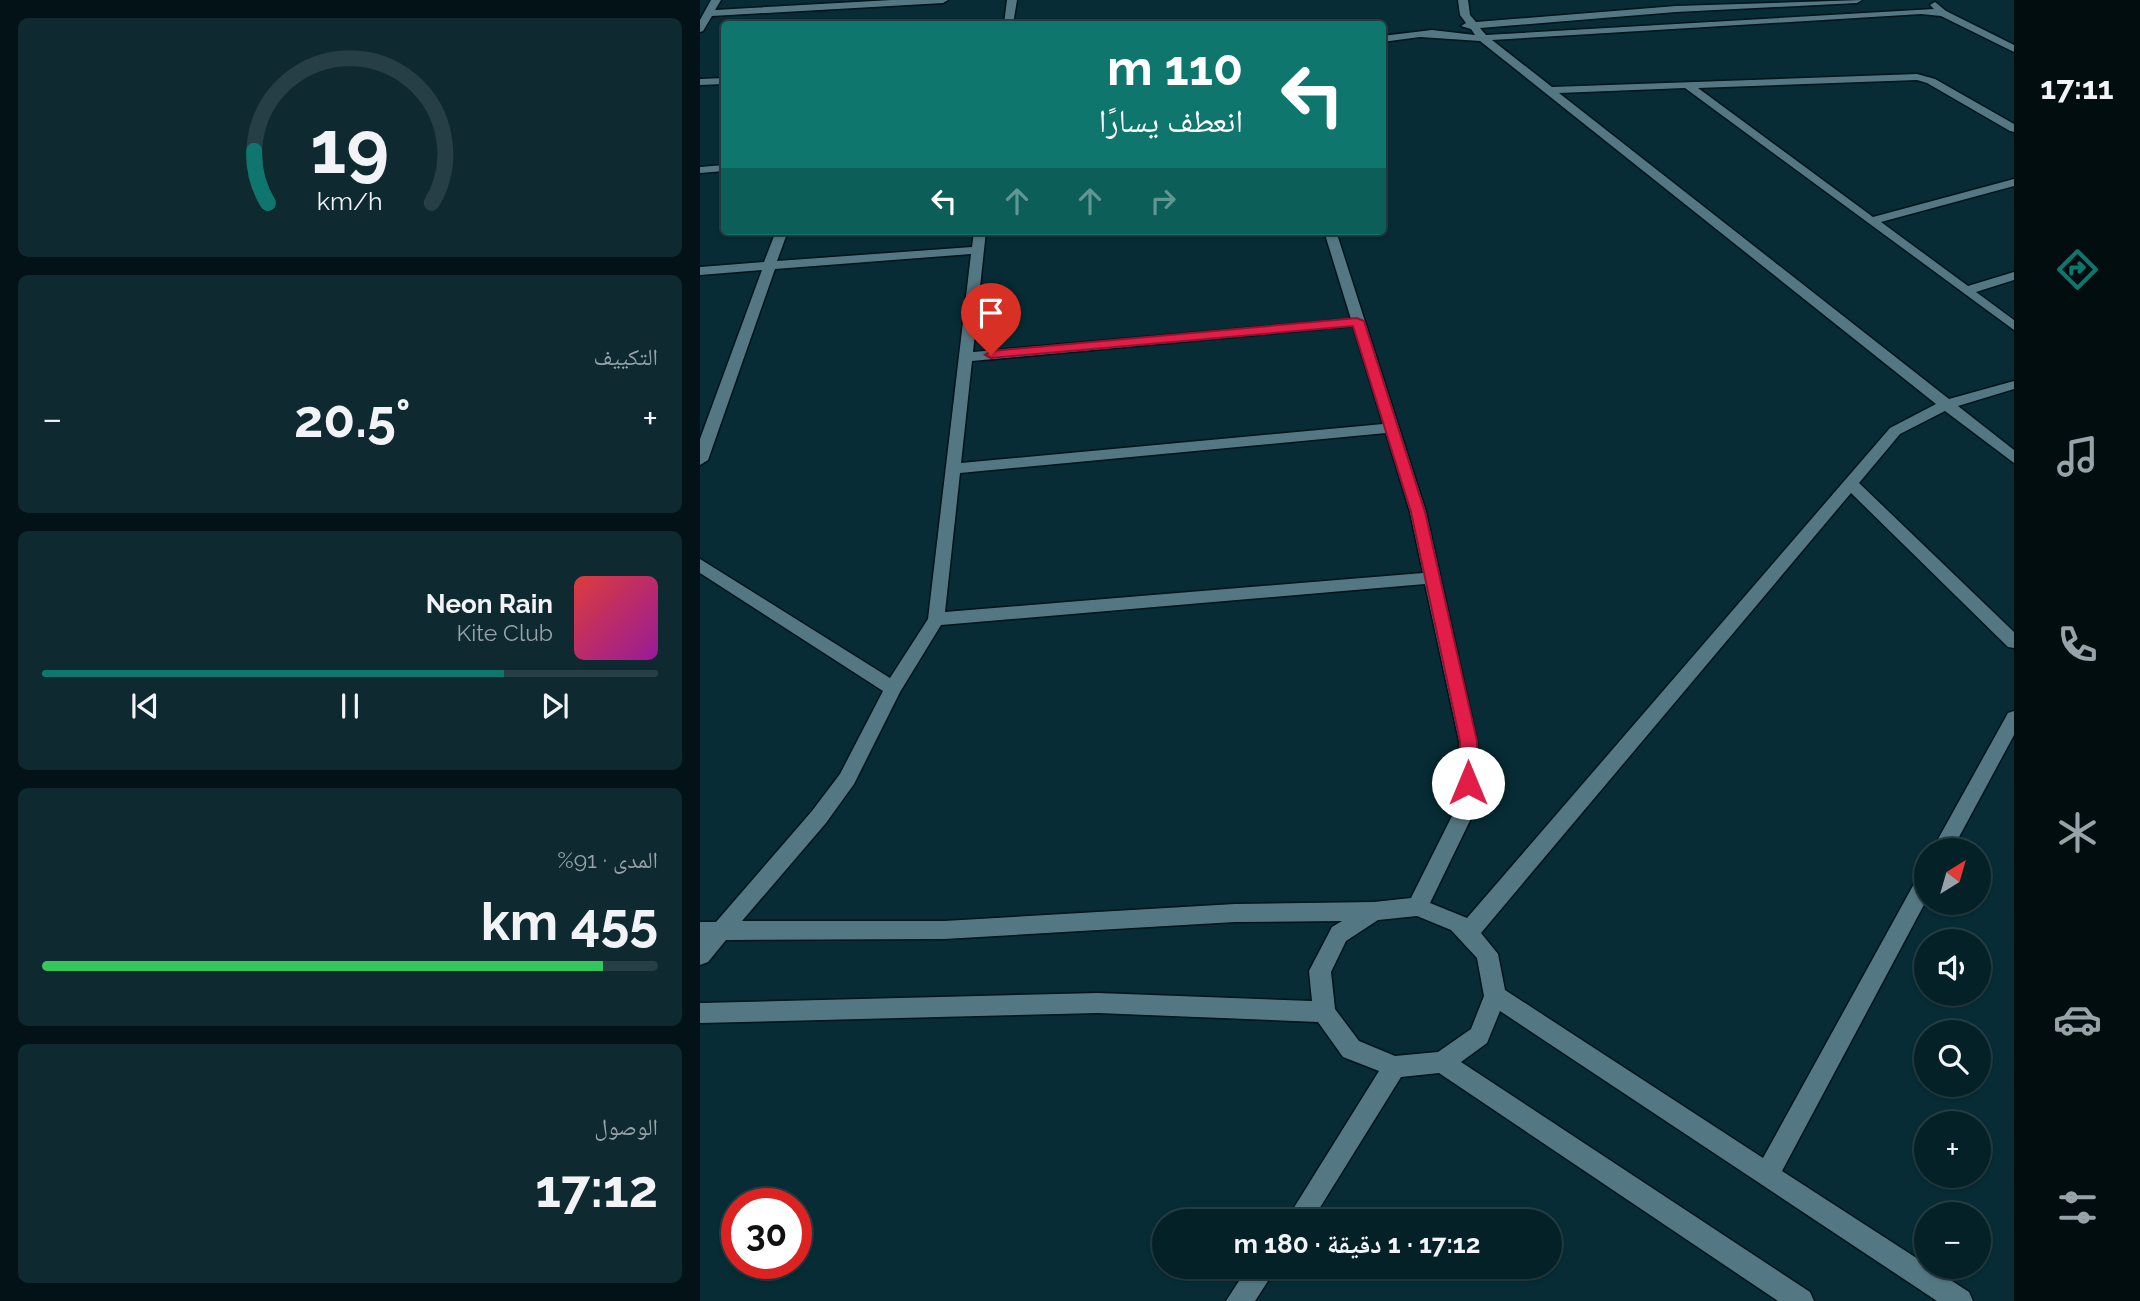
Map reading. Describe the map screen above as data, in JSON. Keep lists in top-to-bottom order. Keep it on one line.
{"north":"top right","page":{"tabs":"17:11","turn":["110 m","انعطف يسارًا"],"tile":["التكييف",["المدى · 91%","455 km"],["الوصول","17:12"]],"heat":["−","20.5°","+"],"song":["Neon Rain","Kite Club"],"map_buttons":["+","−"],"limit":"30","trip":"17:12 · 1 دقيقة · 180 m","gauge":["19","km/h"]}}
